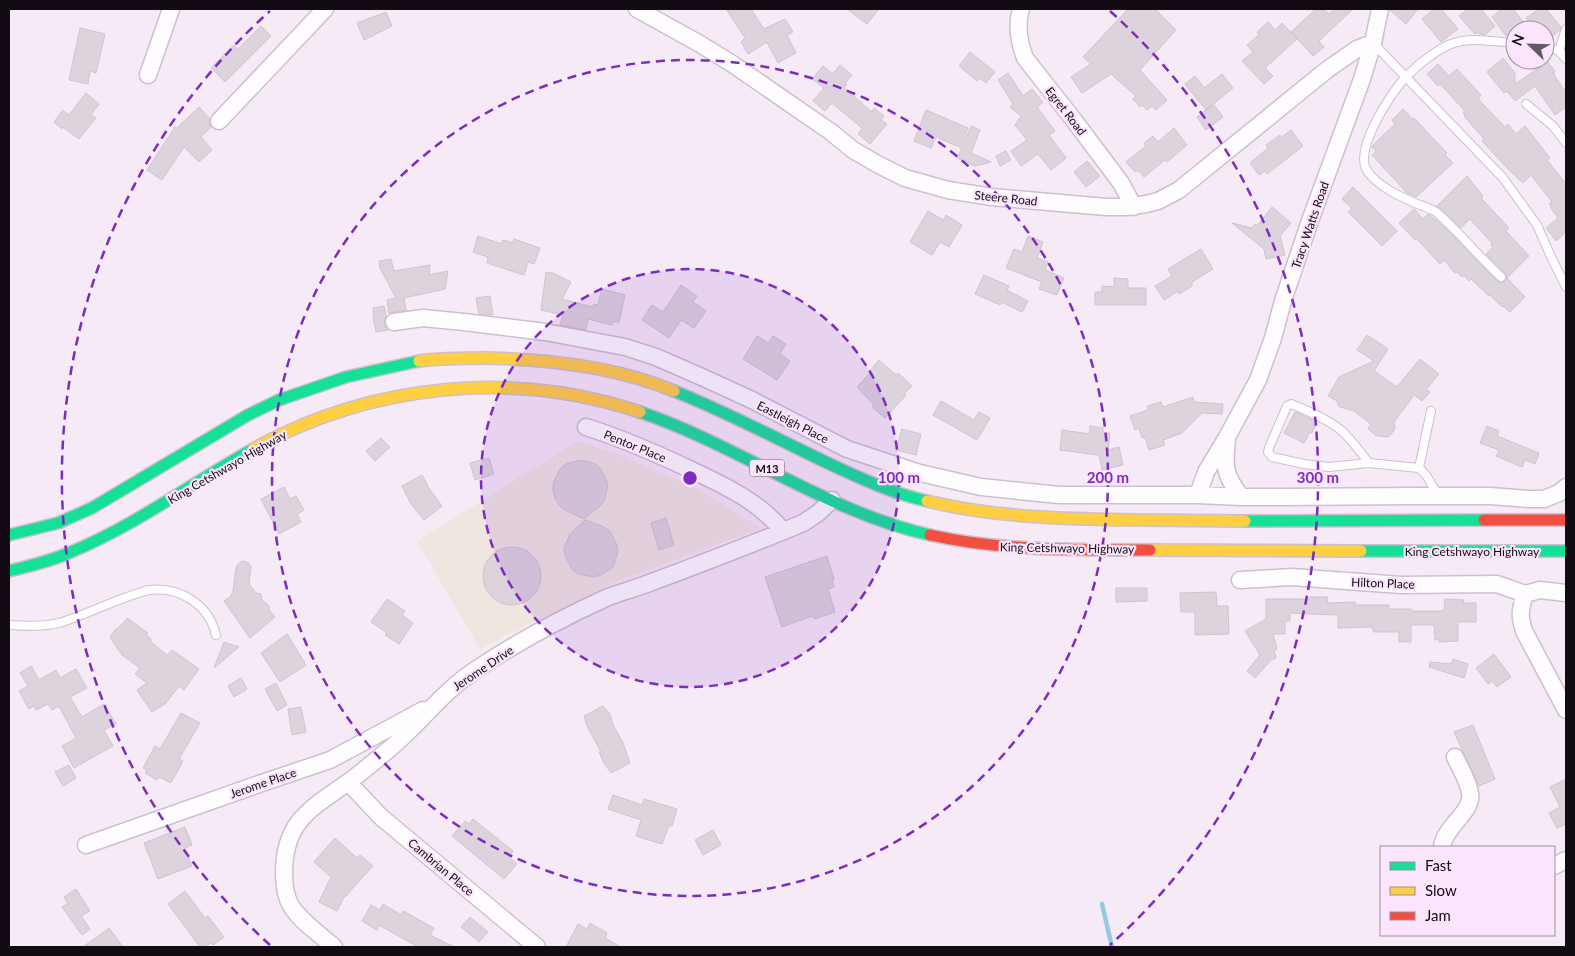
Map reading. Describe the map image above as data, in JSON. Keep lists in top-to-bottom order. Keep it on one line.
{"streets":{"highway":["King Cetshwayo Highway","M13"],"street":["Egret Road","Steere Road","Tracy Watts Road","Eastleigh Place","Pentor Place","Hilton Place","Jerome Drive","Jerome Place","Cambrian Place"]},"crossings":[["Egret Road","Steere Road"],["Steere Road","Tracy Watts Road"],["Tracy Watts Road","Eastleigh Place"],["Pentor Place","Jerome Drive"],["King Cetshwayo Highway","Jerome Drive"],["Jerome Drive","Jerome Place"],["Jerome Drive","Cambrian Place"]],"legend":["Fast","Slow","Jam"],"north":"top left","rings":["100 m","200 m","300 m"]}
